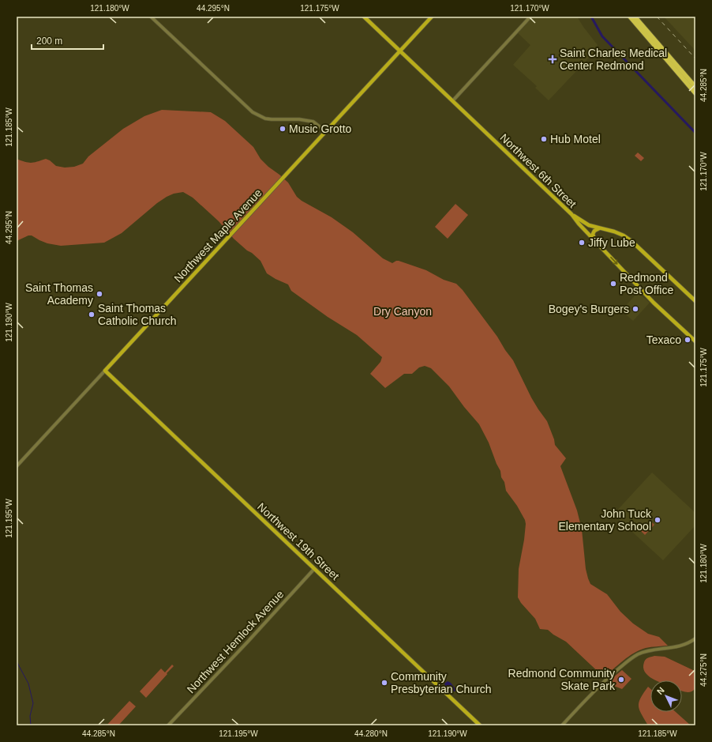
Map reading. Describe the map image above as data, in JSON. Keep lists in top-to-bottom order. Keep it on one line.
{"streets":{"main road":["Northwest 6th Street","Northwest Maple Avenue","Northwest 19th Street"],"street":["Northwest Hemlock Avenue"]},"crossings":[["Northwest 6th Street","Northwest Maple Avenue"],["Northwest Maple Avenue","Northwest 19th Street"],["Northwest 19th Street","Northwest Hemlock Avenue"]],"parks":["Dry Canyon"],"places":{"health":["Saint Charles Medical Center Redmond"],"other":["Music Grotto","Hub Motel","Jiffy Lube","Redmond Post Office","Saint Thomas Academy","Bogey's Burgers","Saint Thomas Catholic Church","Texaco","John Tuck Elementary School","Redmond Community Skate Park","Community Presbyterian Church"]},"scale_bar":"200 m","north":"top left","coordinates":["121.180°W","44.295°N","121.175°W","121.170°W","44.285°N","121.185°W","121.190°W","121.195°W","44.275°N","44.280°N"]}
